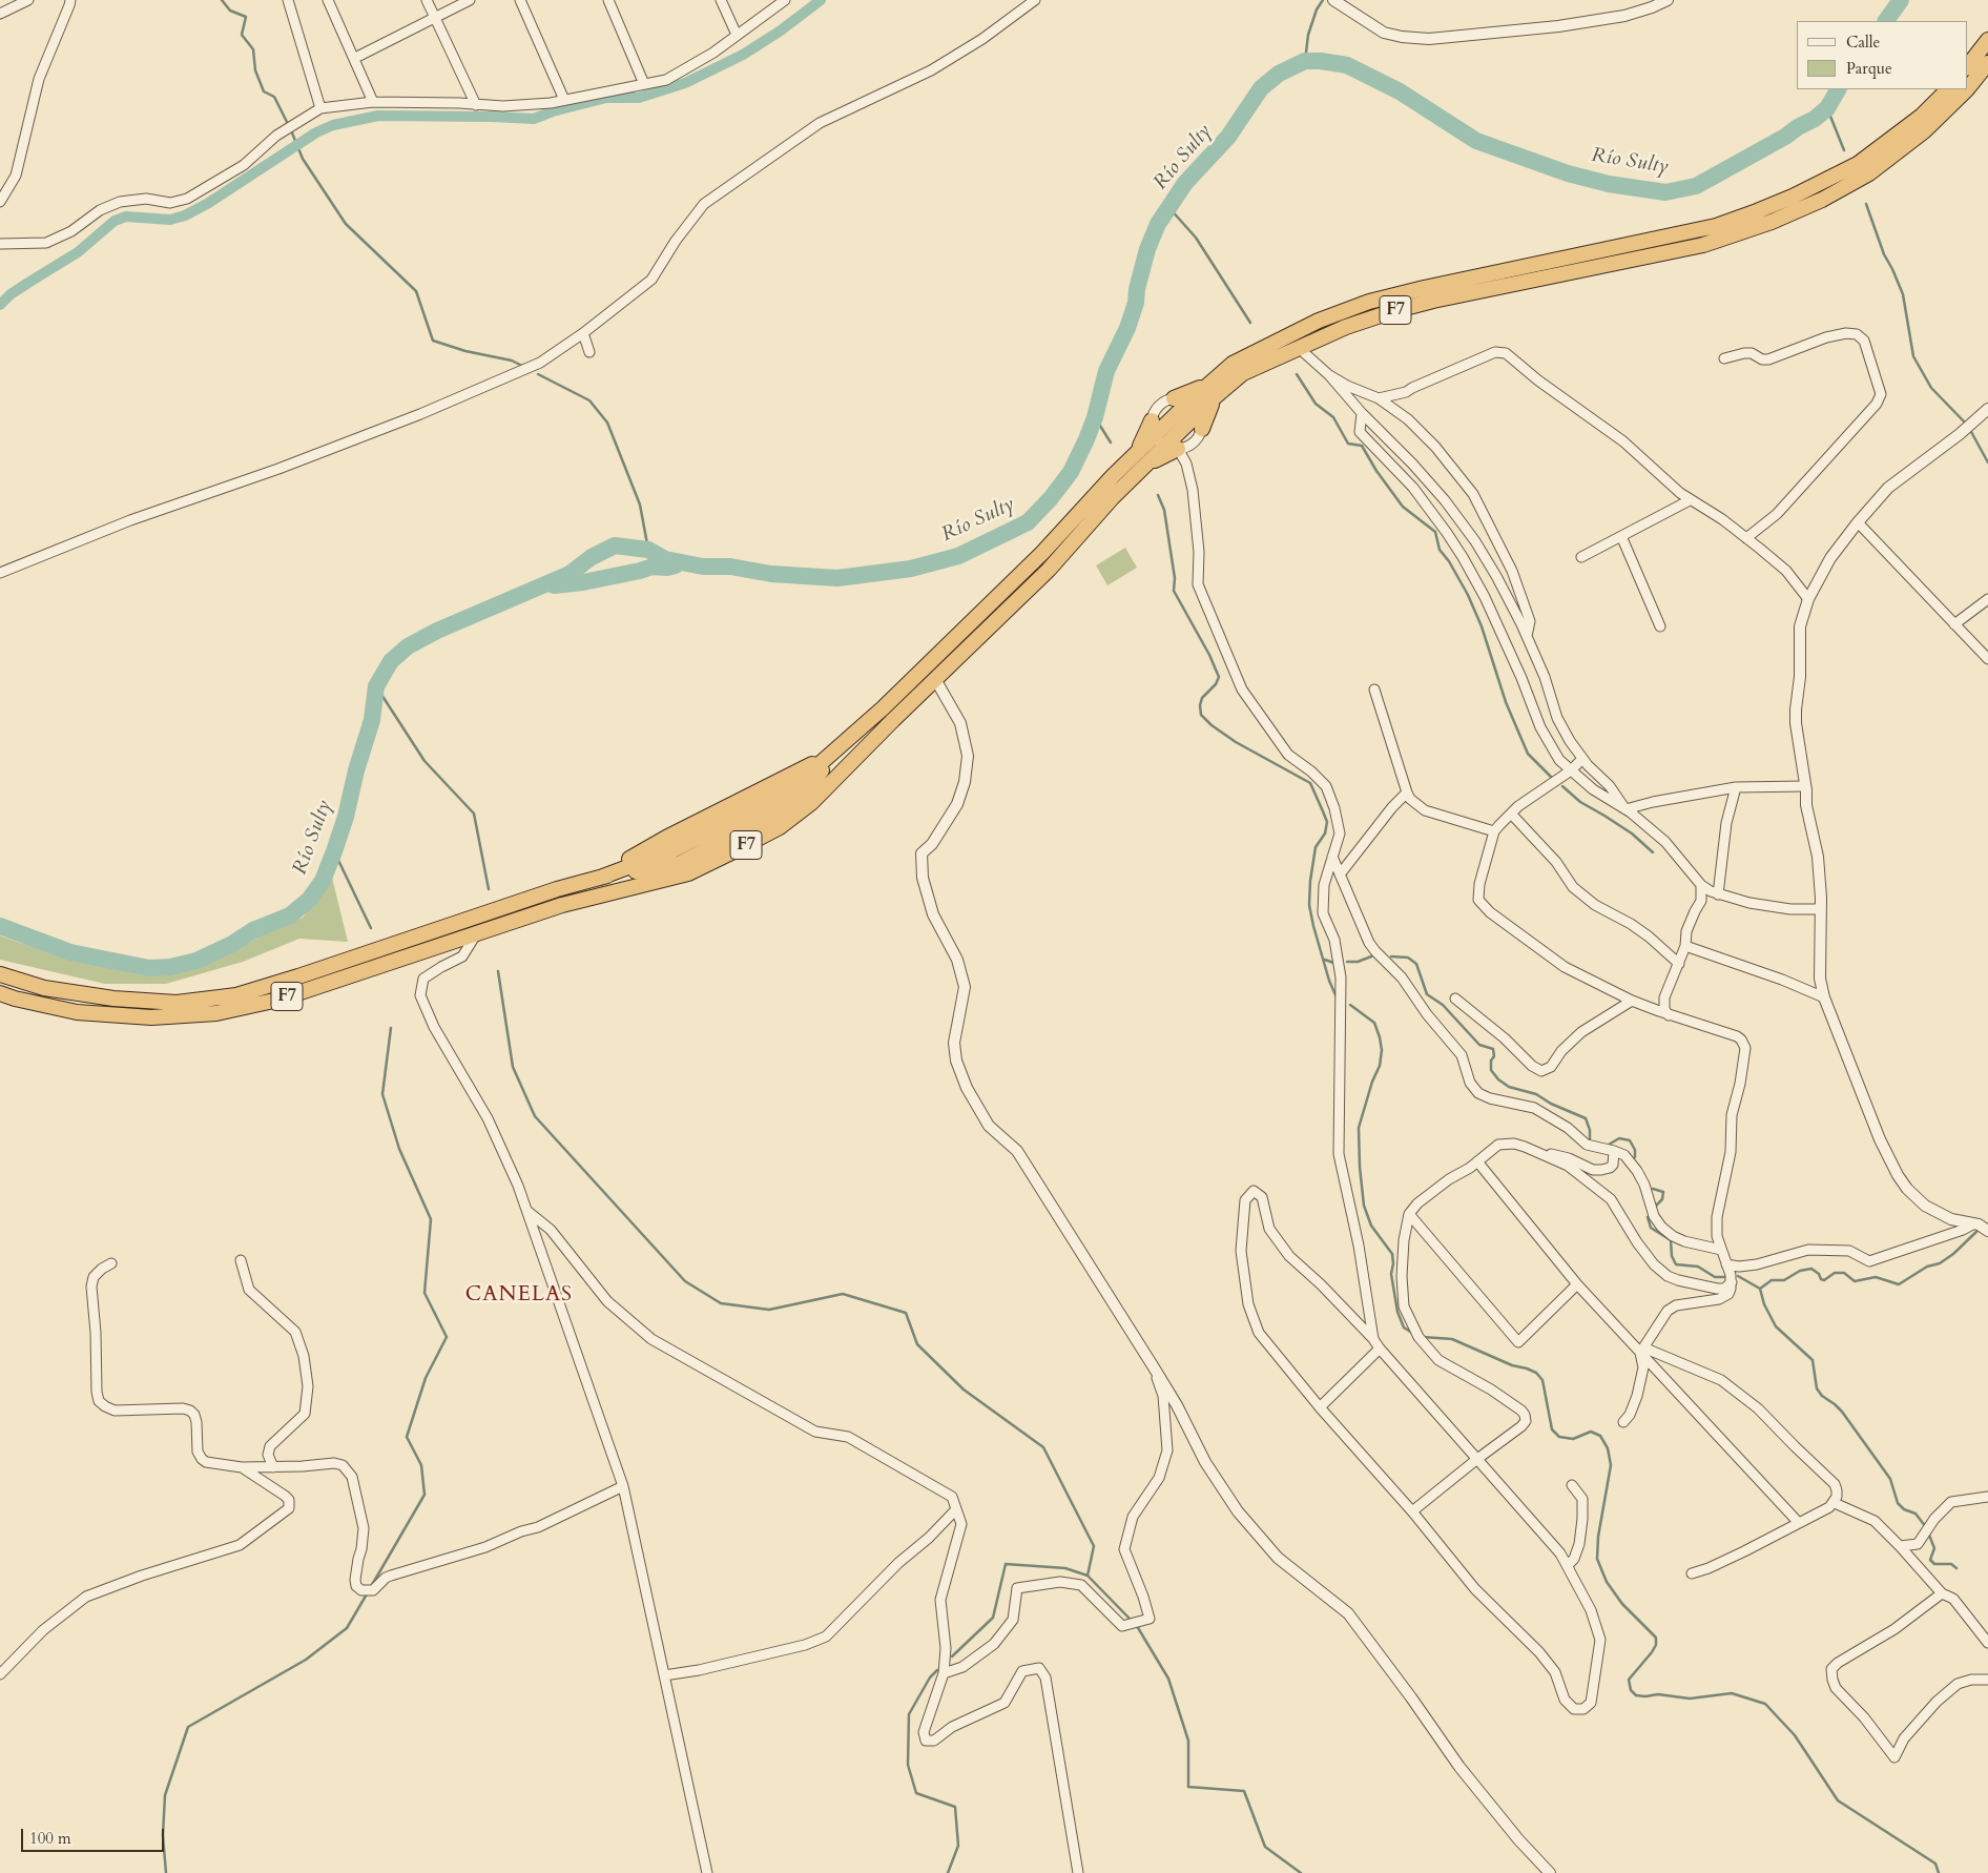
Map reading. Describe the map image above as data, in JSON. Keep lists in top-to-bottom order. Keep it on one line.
{"streets":{"highway":["F7"]},"districts":["CANELAS"],"water":["Río Sulty"],"legend":["Calle","Parque"],"scale_bar":"100 m"}
